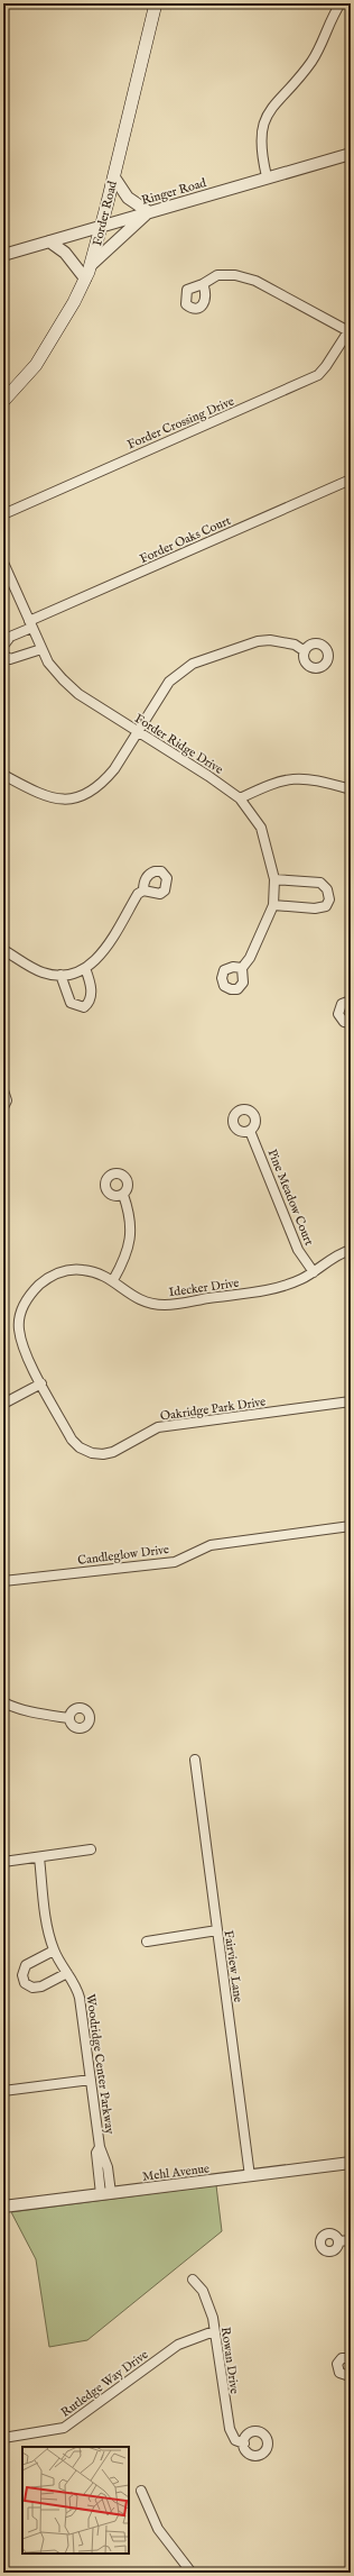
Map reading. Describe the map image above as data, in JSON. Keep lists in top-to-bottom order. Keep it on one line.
{"streets":{"main road":["Forder Road"],"street":["Ringer Road","Forder Crossing Drive","Forder Oaks Court","Forder Ridge Drive","Pine Meadow Court","Idecker Drive","Oakridge Park Drive","Candleglow Drive","Fairview Lane","Woodridge Center Parkway","Mehl Avenue","Rowan Drive","Rutledge Way Drive"]},"crossings":[["Ringer Road","Forder Road"],["Forder Oaks Court","Forder Ridge Drive"],["Pine Meadow Court","Idecker Drive"],["Idecker Drive","Oakridge Park Drive"],["Fairview Lane","Mehl Avenue"],["Woodridge Center Parkway","Mehl Avenue"],["Rowan Drive","Rutledge Way Drive"]]}
